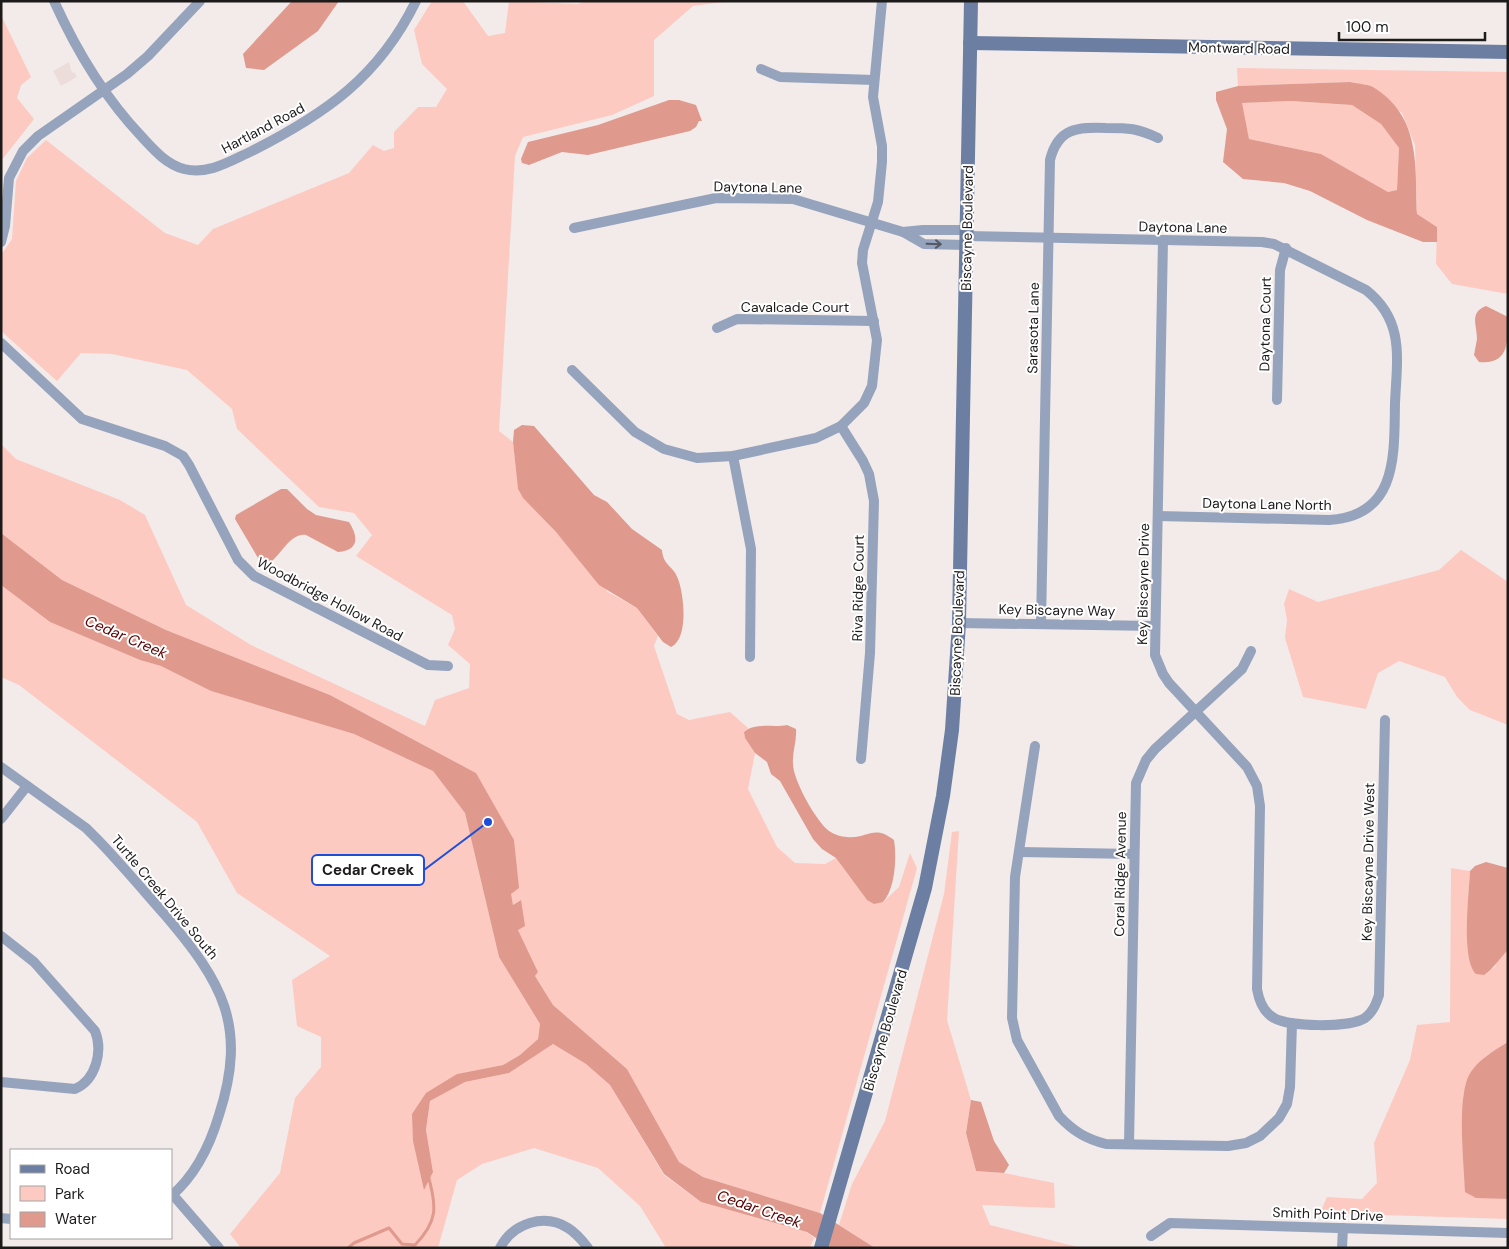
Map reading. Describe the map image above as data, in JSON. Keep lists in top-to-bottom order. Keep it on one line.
{"streets":{"street":["Montward Road","Hartland Road","Daytona Lane","Biscayne Boulevard","Cavalcade Court","Daytona Court","Sarasota Lane","Daytona Lane North","Key Biscayne Drive","Riva Ridge Court","Woodbridge Hollow Road","Key Biscayne Way","Key Biscayne Drive West","Coral Ridge Avenue","Turtle Creek Drive South","Smith Point Drive"]},"crossings":[["Montward Road","Biscayne Boulevard"],["Daytona Lane","Biscayne Boulevard"],["Daytona Lane","Daytona Court"],["Daytona Lane","Sarasota Lane"],["Daytona Lane","Daytona Lane North"],["Daytona Lane","Key Biscayne Drive"],["Biscayne Boulevard","Key Biscayne Way"],["Sarasota Lane","Key Biscayne Way"],["Daytona Lane North","Key Biscayne Drive"],["Key Biscayne Drive","Key Biscayne Way"],["Key Biscayne Drive","Key Biscayne Drive West"],["Key Biscayne Drive","Coral Ridge Avenue"]],"water":["Cedar Creek"],"places":["Cedar Creek"],"legend":["Road","Park","Water"],"scale_bar":"100 m"}
